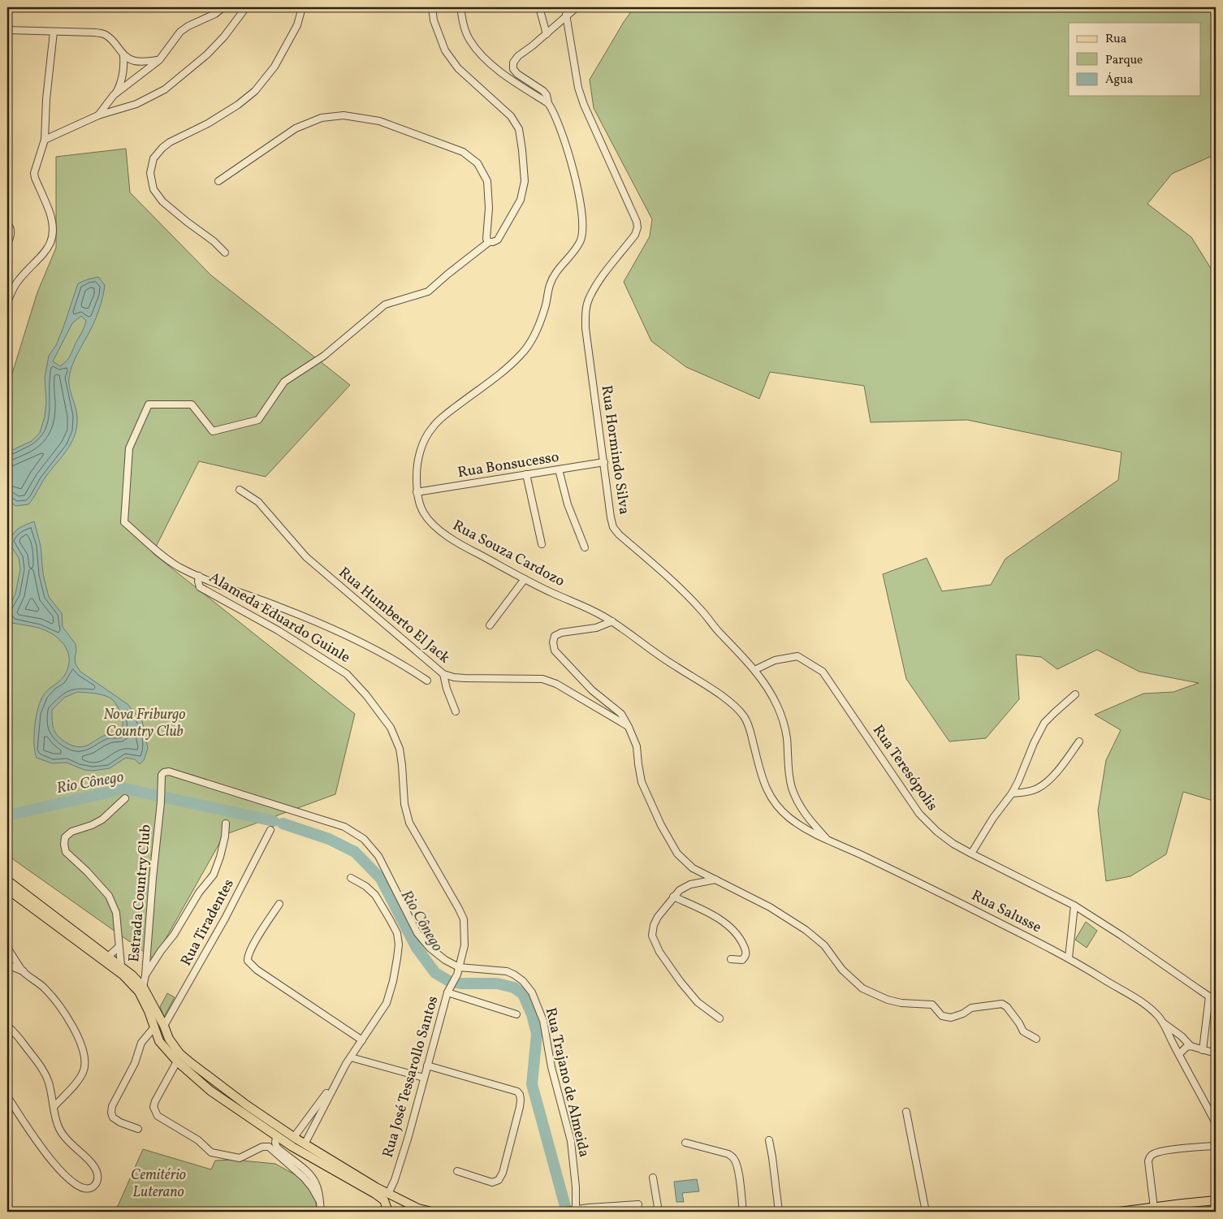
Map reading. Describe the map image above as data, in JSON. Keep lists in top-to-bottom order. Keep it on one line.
{"streets":{"street":["Rua Hormindo Silva","Rua Bonsucesso","Rua Souza Cardozo","Rua Humberto El Jack","Alameda Eduardo Guinle","Rua Teresópolis","Estrada Country Club","Rua Salusse","Rua Tiradentes","Rua José Tessarollo Santos","Rua Trajano de Almeida"]},"crossings":[["Rua Hormindo Silva","Rua Bonsucesso"],["Rua Hormindo Silva","Rua Souza Cardozo"],["Rua Hormindo Silva","Rua Teresópolis"],["Rua Hormindo Silva","Rua Salusse"],["Rua Bonsucesso","Rua Souza Cardozo"],["Rua Souza Cardozo","Rua Salusse"],["Alameda Eduardo Guinle","Estrada Country Club"],["Alameda Eduardo Guinle","Rua José Tessarollo Santos"],["Alameda Eduardo Guinle","Rua Trajano de Almeida"],["Estrada Country Club","Rua José Tessarollo Santos"],["Estrada Country Club","Rua Trajano de Almeida"],["Rua José Tessarollo Santos","Rua Trajano de Almeida"]],"water":["Rio Cônego"],"parks":["Nova Friburgo Country Club","Cemitério Luterano"],"legend":["Rua","Parque","Água"]}
